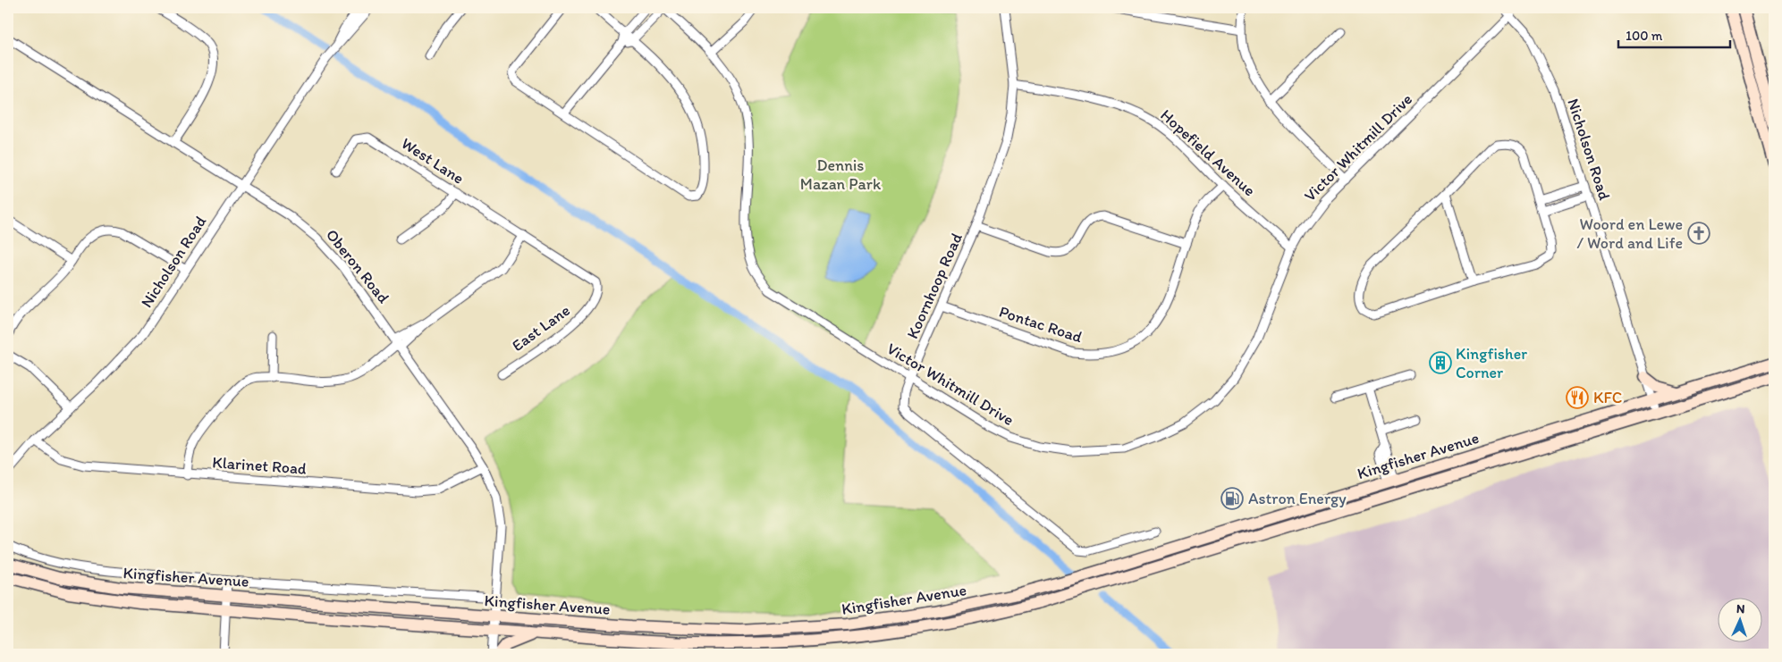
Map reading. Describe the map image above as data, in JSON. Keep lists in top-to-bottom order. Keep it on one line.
{"streets":{"street":["Victor Whitmill Drive","Nicholson Road","Hopefield Avenue","West Lane","Oberon Road","Koornhoop Road","Pontac Road","East Lane","Kingfisher Avenue","Klarinet Road"]},"crossings":[["Victor Whitmill Drive","Nicholson Road"],["Victor Whitmill Drive","Hopefield Avenue"],["Victor Whitmill Drive","Koornhoop Road"],["Nicholson Road","Oberon Road"],["Nicholson Road","Kingfisher Avenue"],["Nicholson Road","Klarinet Road"],["Hopefield Avenue","Koornhoop Road"],["Hopefield Avenue","Pontac Road"],["West Lane","East Lane"],["Oberon Road","Kingfisher Avenue"],["Oberon Road","Klarinet Road"],["Koornhoop Road","Pontac Road"]],"parks":["Dennis Mazan Park"],"places":{"church":["Woord en Lewe / Word and Life"],"building":["Kingfisher Corner"],"restaurant":["KFC"],"fuel station":["Astron Energy"]},"scale_bar":"100 m","north":"top"}
